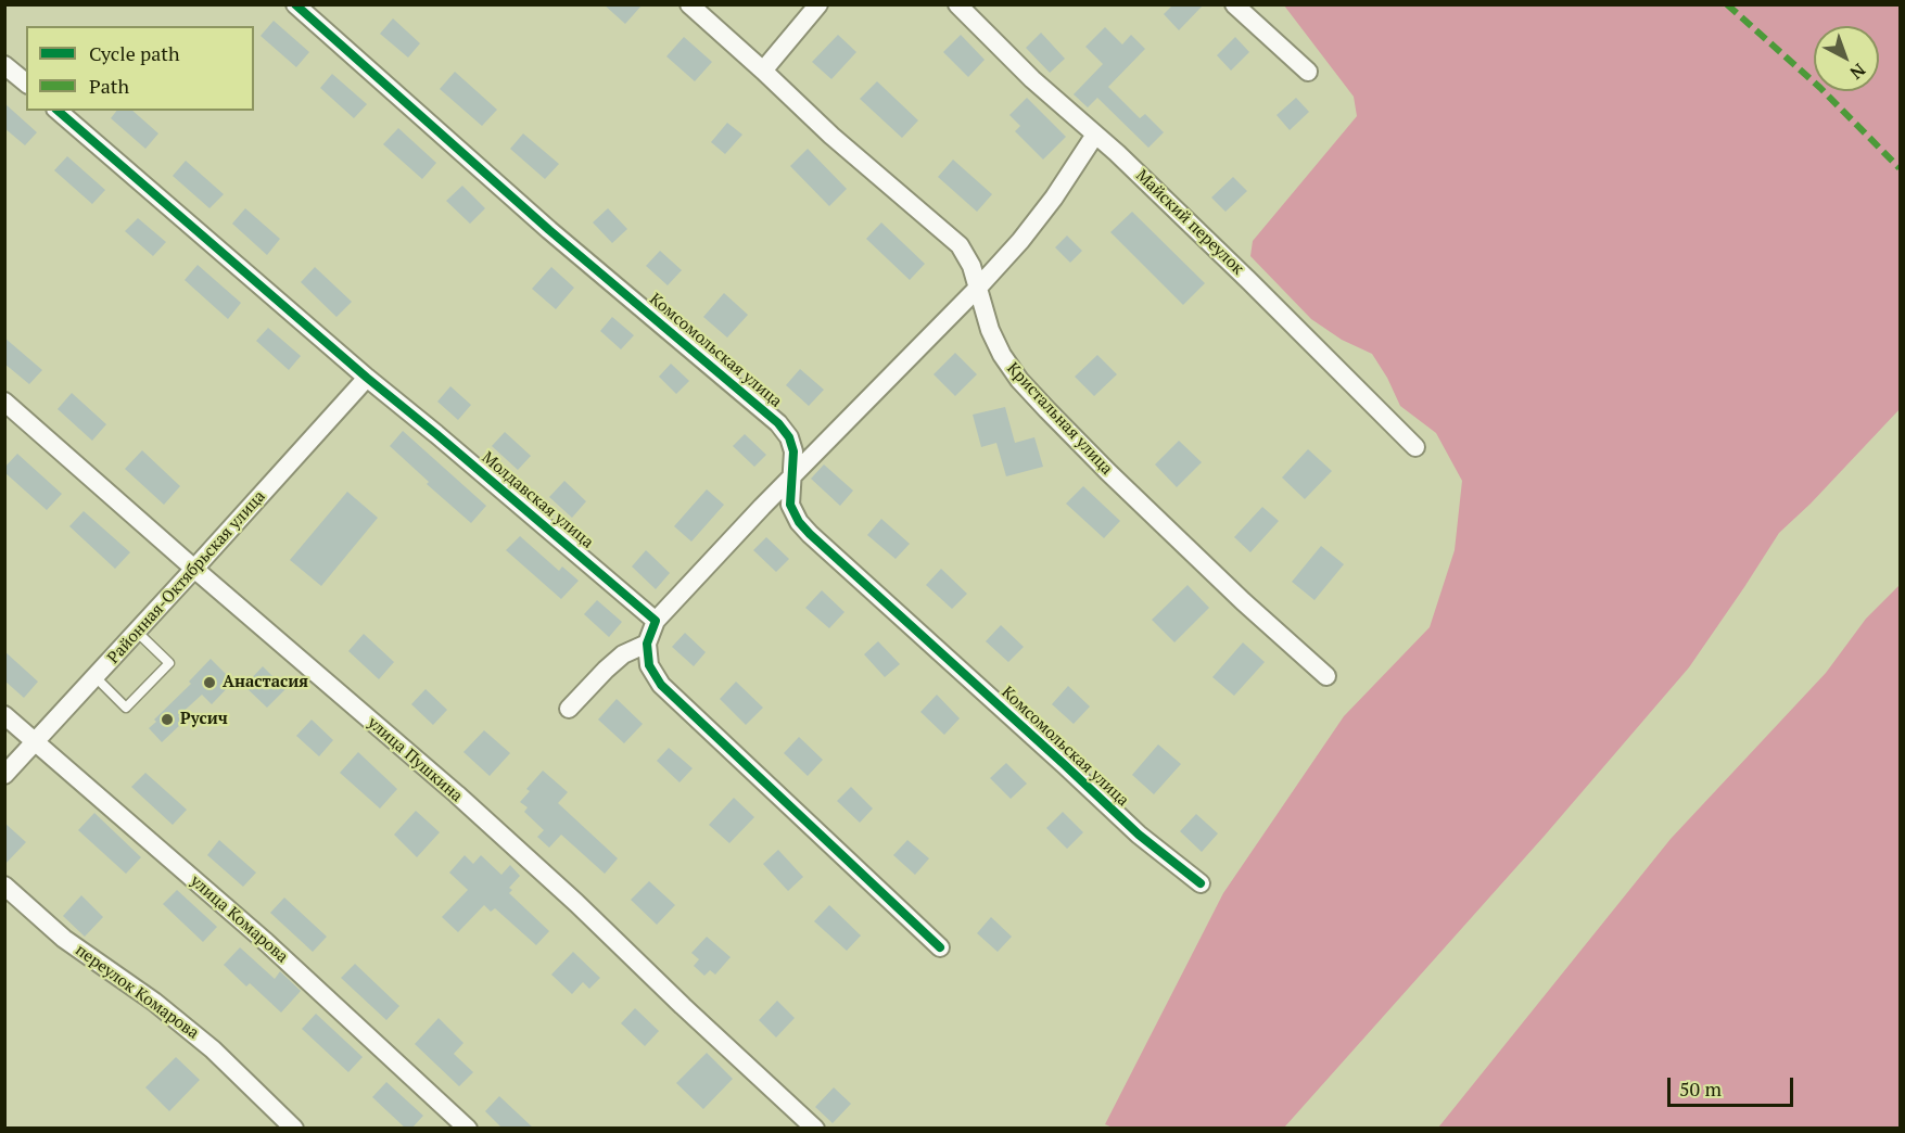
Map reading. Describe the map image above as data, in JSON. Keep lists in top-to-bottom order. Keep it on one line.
{"streets":{"street":["Майский переулок","Комсомольская улица","Кристальная улица","Молдавская улица","Районная-Октябрьская улица","улица Пушкина","улица Комарова","переулок Комарова"]},"crossings":[["Молдавская улица","Районная-Октябрьская улица"],["Районная-Октябрьская улица","улица Пушкина"],["Районная-Октябрьская улица","улица Комарова"]],"places":["Анастасия","Русич"],"legend":["Cycle path","Path"],"scale_bar":"50 m","north":"bottom right"}
